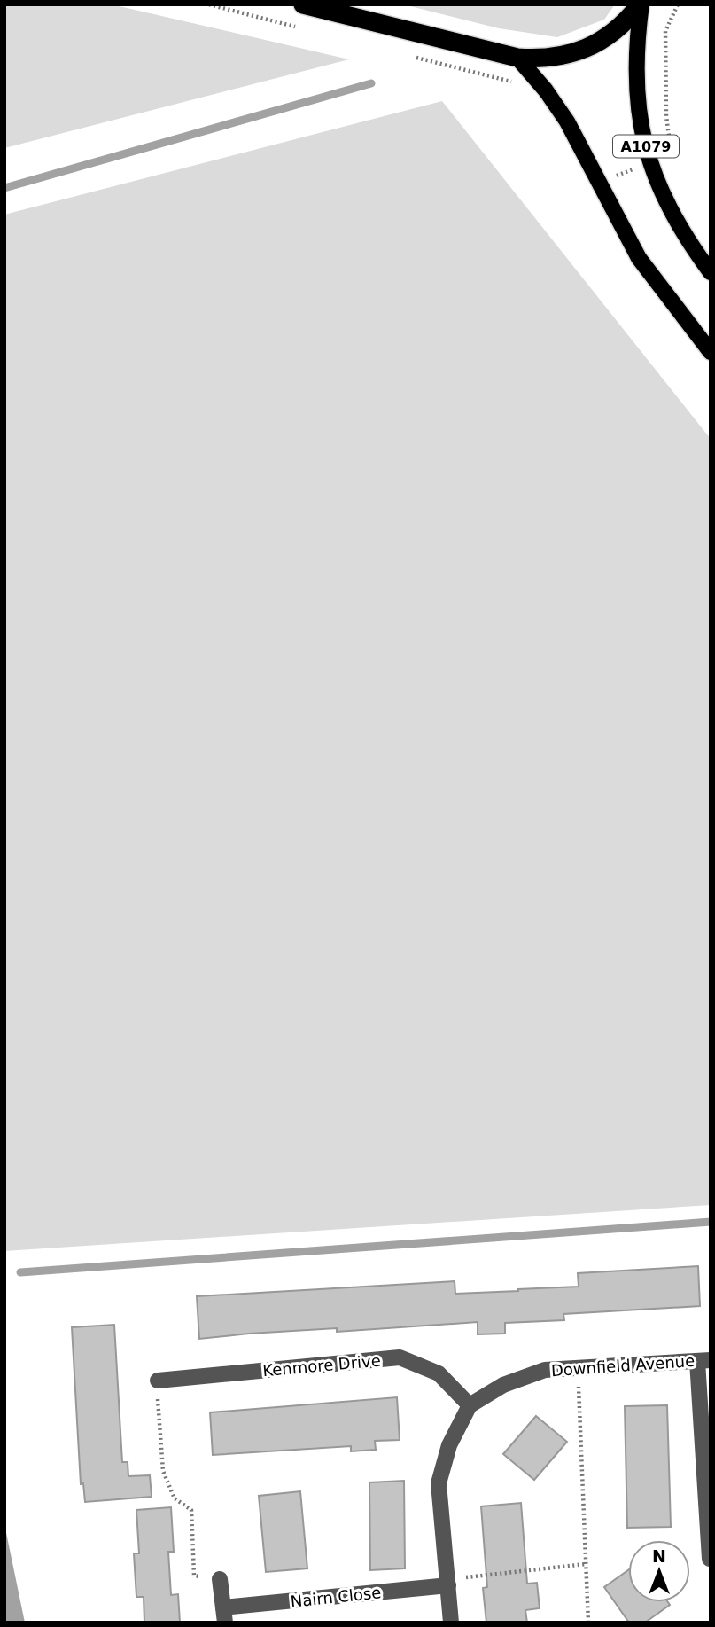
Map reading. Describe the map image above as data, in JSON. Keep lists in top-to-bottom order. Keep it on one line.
{"streets":{"highway":["A1079"],"street":["Kenmore Drive","Downfield Avenue","Nairn Close"]},"crossings":[["Kenmore Drive","Downfield Avenue"]],"north":"top"}
